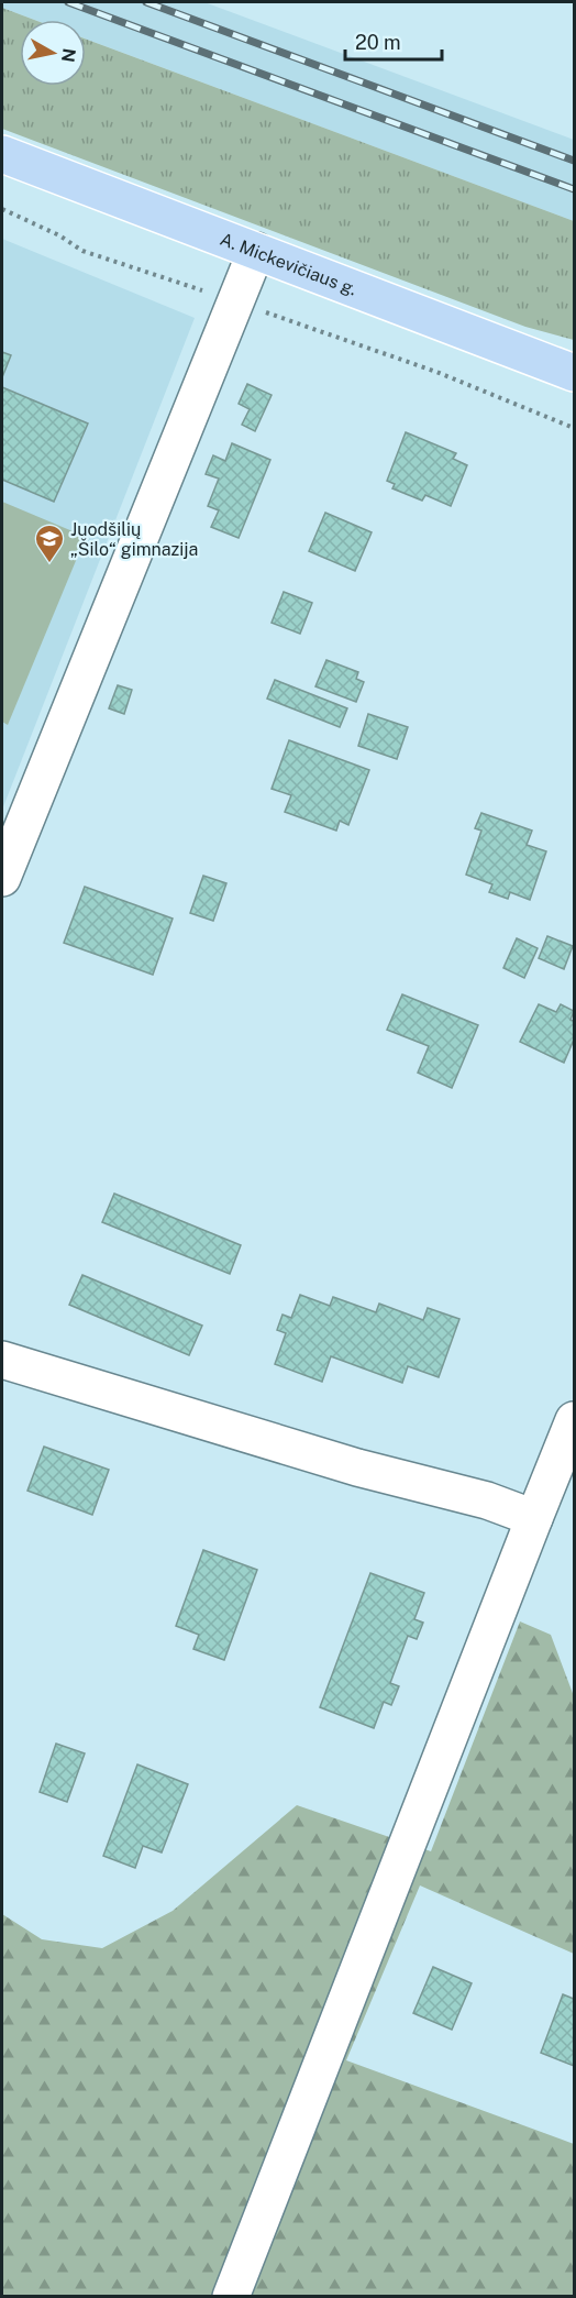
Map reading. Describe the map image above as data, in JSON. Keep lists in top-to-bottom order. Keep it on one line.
{"streets":{"main road":["A. Mickevičiaus g."]},"places":{"school or university":["Juodšilių „Šilo“ gimnazija"]},"scale_bar":"20 m","north":"right"}
